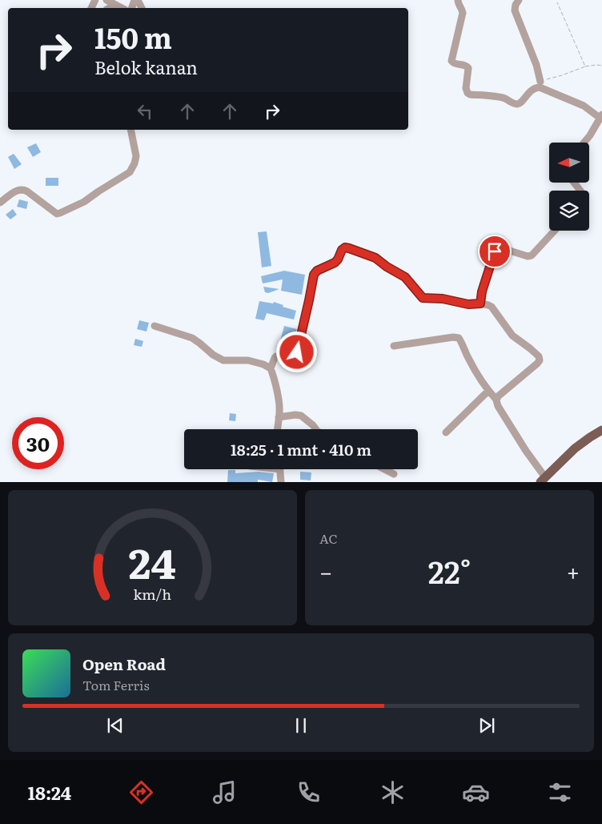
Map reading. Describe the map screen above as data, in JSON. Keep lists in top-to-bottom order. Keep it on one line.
{"north":"left","page":{"turn":["150 m","Belok kanan"],"limit":"30","trip":"18:25 · 1 mnt · 410 m","tile":"AC","heat":["−","22°","+"],"song":["Open Road","Tom Ferris"],"tabs":"18:24","gauge":["24","km/h"]}}
